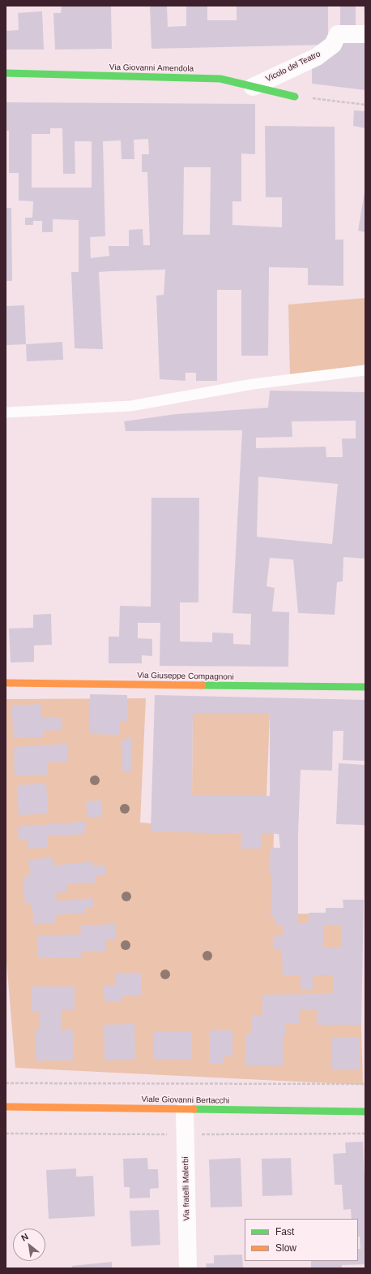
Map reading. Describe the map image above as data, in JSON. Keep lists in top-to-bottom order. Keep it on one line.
{"streets":{"street":["Vicolo del Teatro","Via Giovanni Amendola","Via Giuseppe Compagnoni","Viale Giovanni Bertacchi","Via fratelli Malerbi"]},"crossings":[["Vicolo del Teatro","Via Giovanni Amendola"],["Viale Giovanni Bertacchi","Via fratelli Malerbi"]],"legend":["Fast","Slow"],"north":"top left"}
